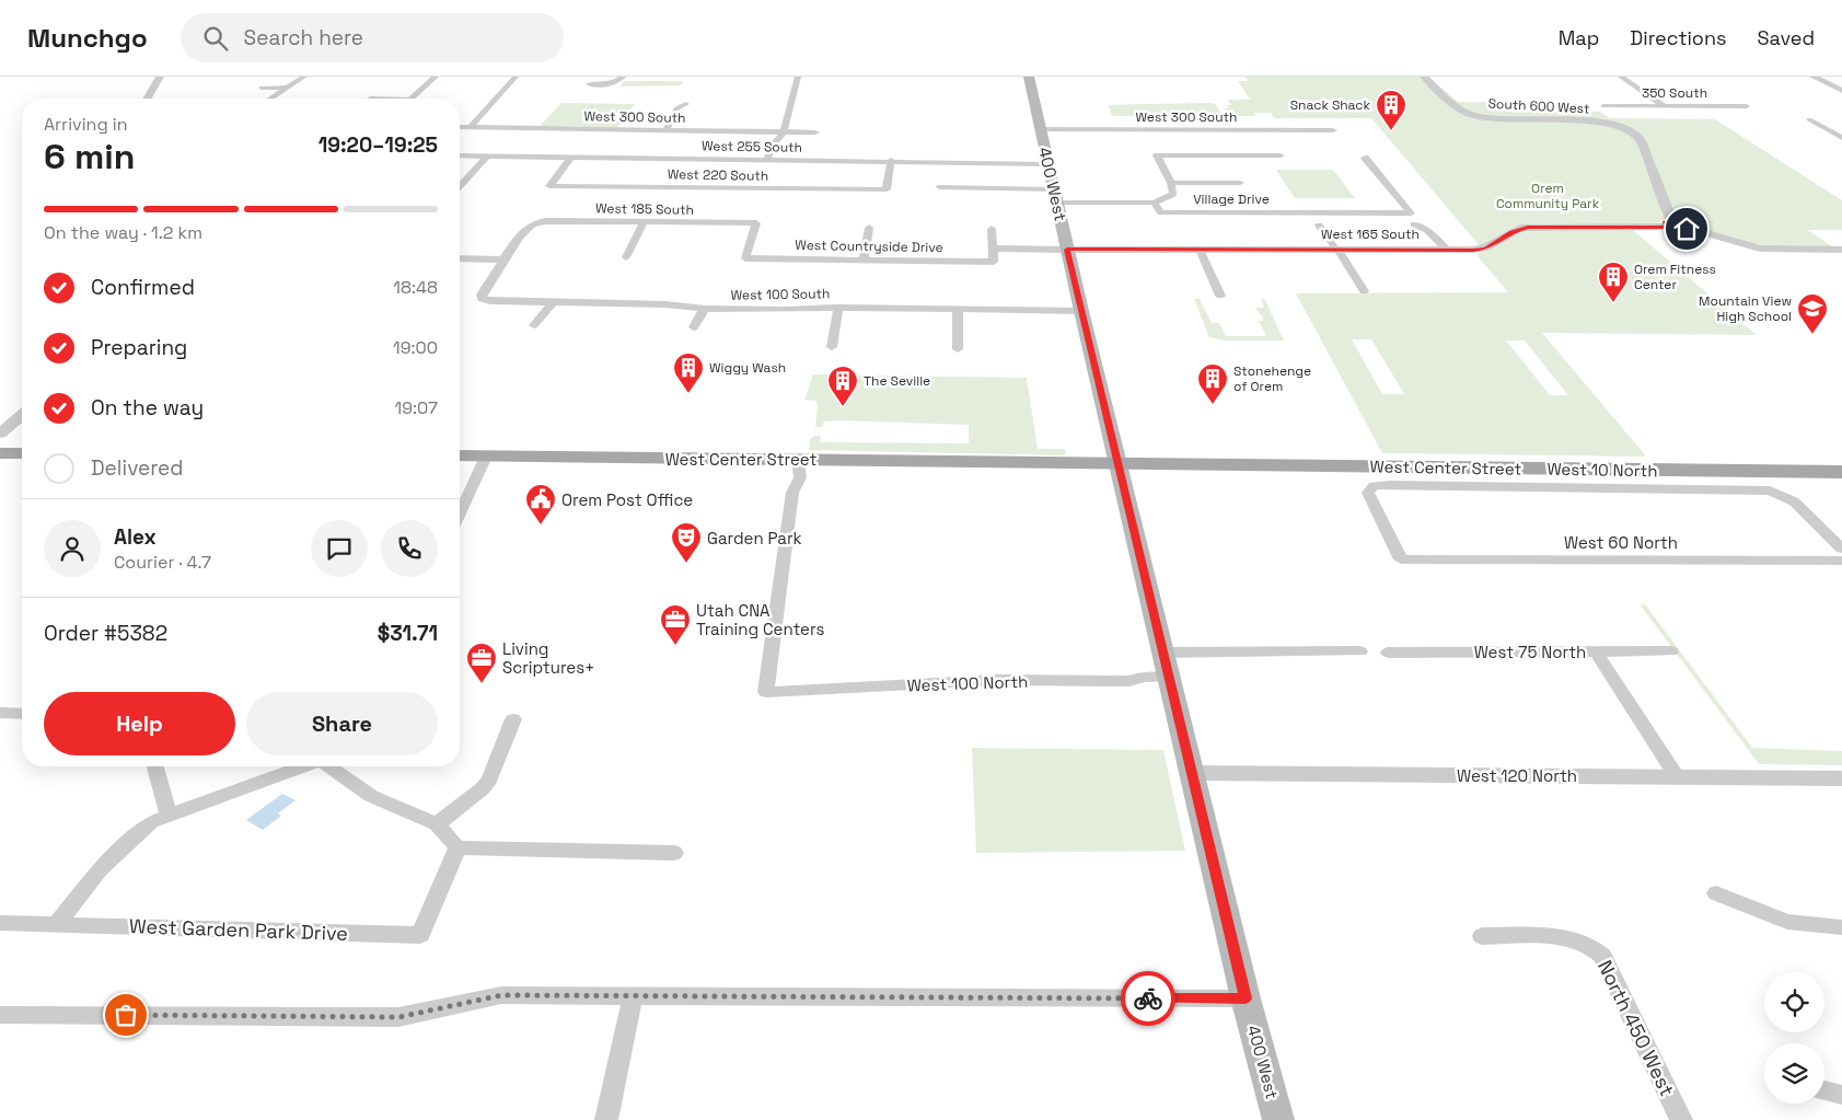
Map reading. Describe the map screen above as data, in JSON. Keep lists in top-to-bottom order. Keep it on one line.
{"streets":{"main road":["400 West","West Center Street"],"street":["350 South","South 600 West","West 300 South","West 255 South","West 220 South","Village Drive","West 185 South","West 165 South","West Countryside Drive","West 100 South","West 10 North","West 60 North","West 75 North","West 100 North","West 120 North","West Garden Park Drive","North 450 West"]},"crossings":[["South 600 West","West 165 South"],["West 300 South","400 West"],["West 255 South","West 220 South"],["West 255 South","400 West"],["400 West","Village Drive"],["400 West","West 165 South"],["400 West","West 100 South"],["400 West","West Center Street"],["400 West","West 100 North"],["400 West","West 120 North"],["West 185 South","West Countryside Drive"],["West 185 South","West 100 South"],["West 10 North","West 60 North"]],"parks":["Orem Community Park"],"places":{"building":["Snack Shack","Orem Fitness Center","Wiggy Wash","Stonehenge of Orem","The Seville"],"school or university":["Mountain View High School"],"public building":["Orem Post Office"],"theatre":["Garden Park"],"office":["Utah CNA Training Centers","Living Scriptures+"]},"page":{"header":"Munchgo","search":"Search here","nav":["Map","Directions","Saved"],"heading":["6 min","Arriving in","19:20–19:25"],"panel":["Alex","Courier · 4.7","Order #5382","$31.71"],"bar":"On the way · 1.2 km","list":[["Confirmed","18:48"],["Preparing","19:00"],["On the way","19:07"],"Delivered"],"buttons":["Help","Share"]}}
